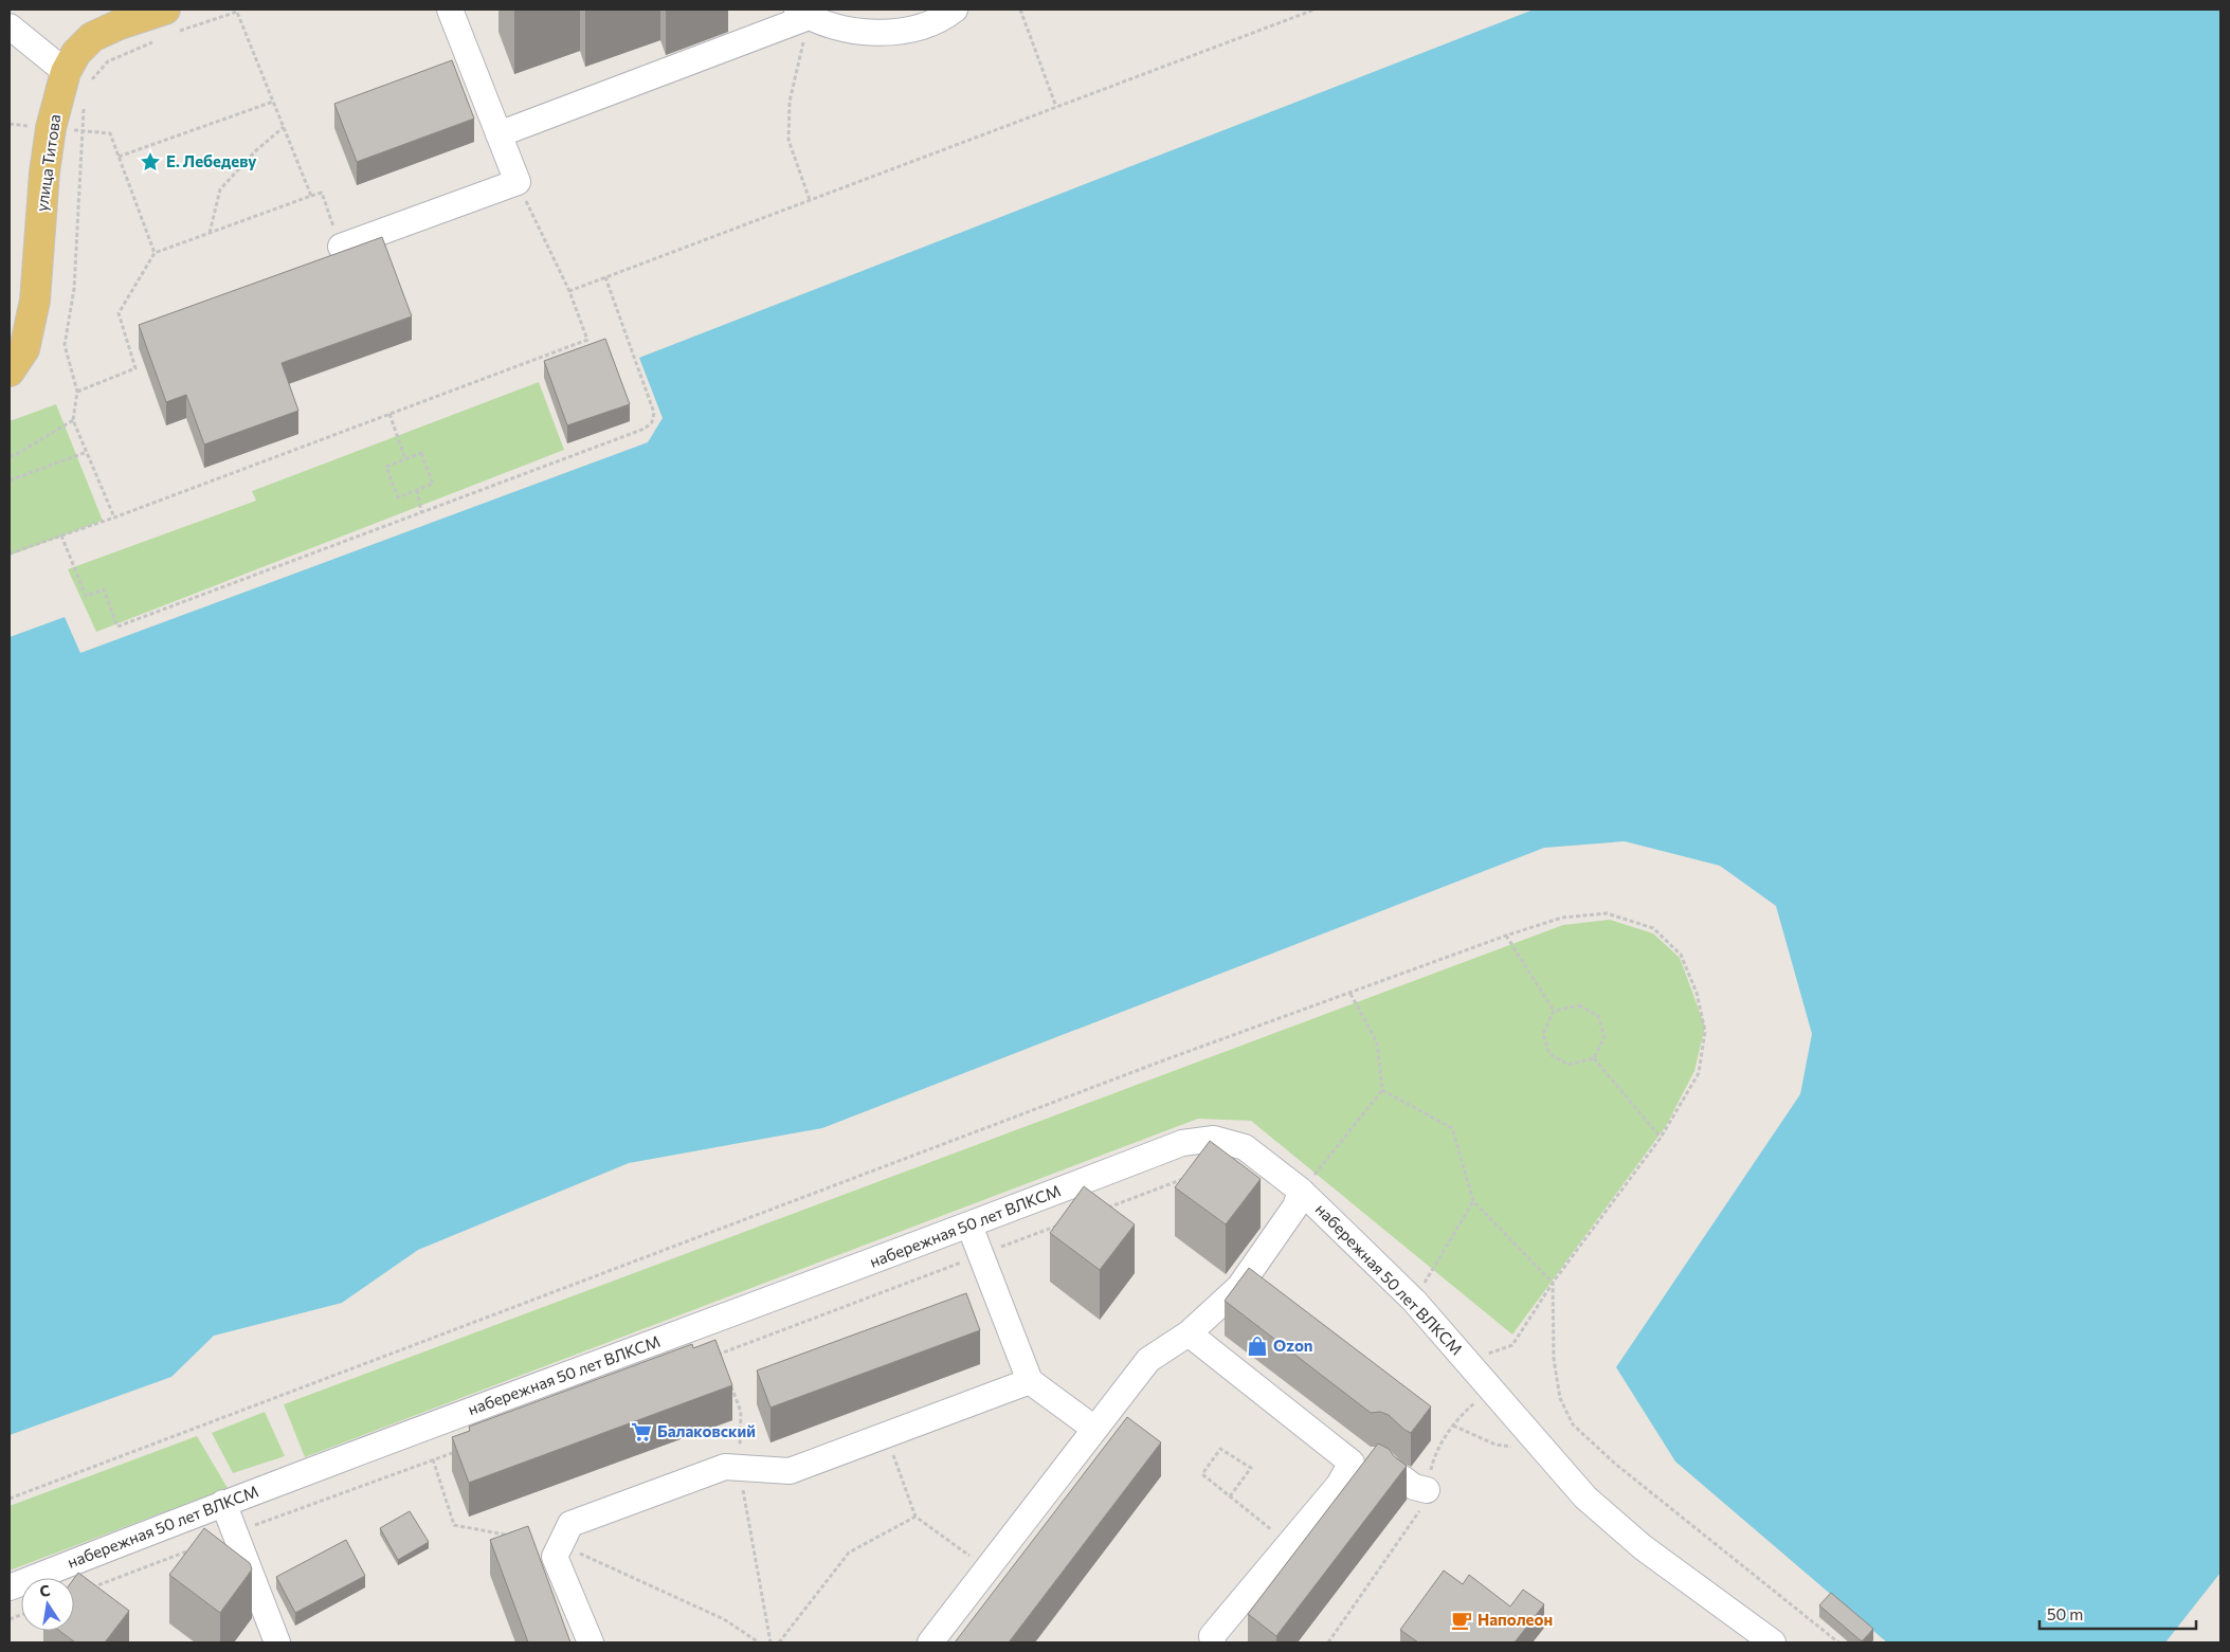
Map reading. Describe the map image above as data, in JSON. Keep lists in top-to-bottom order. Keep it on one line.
{"streets":{"main road":["улица Титова"],"street":["набережная 50 лет ВЛКСМ"]},"places":{"place":["Е. Лебедеву"],"shop":["Ozon"],"supermarket":["Балаковский"],"cafe":["Наполеон"]},"scale_bar":"50 m","north":"top"}
